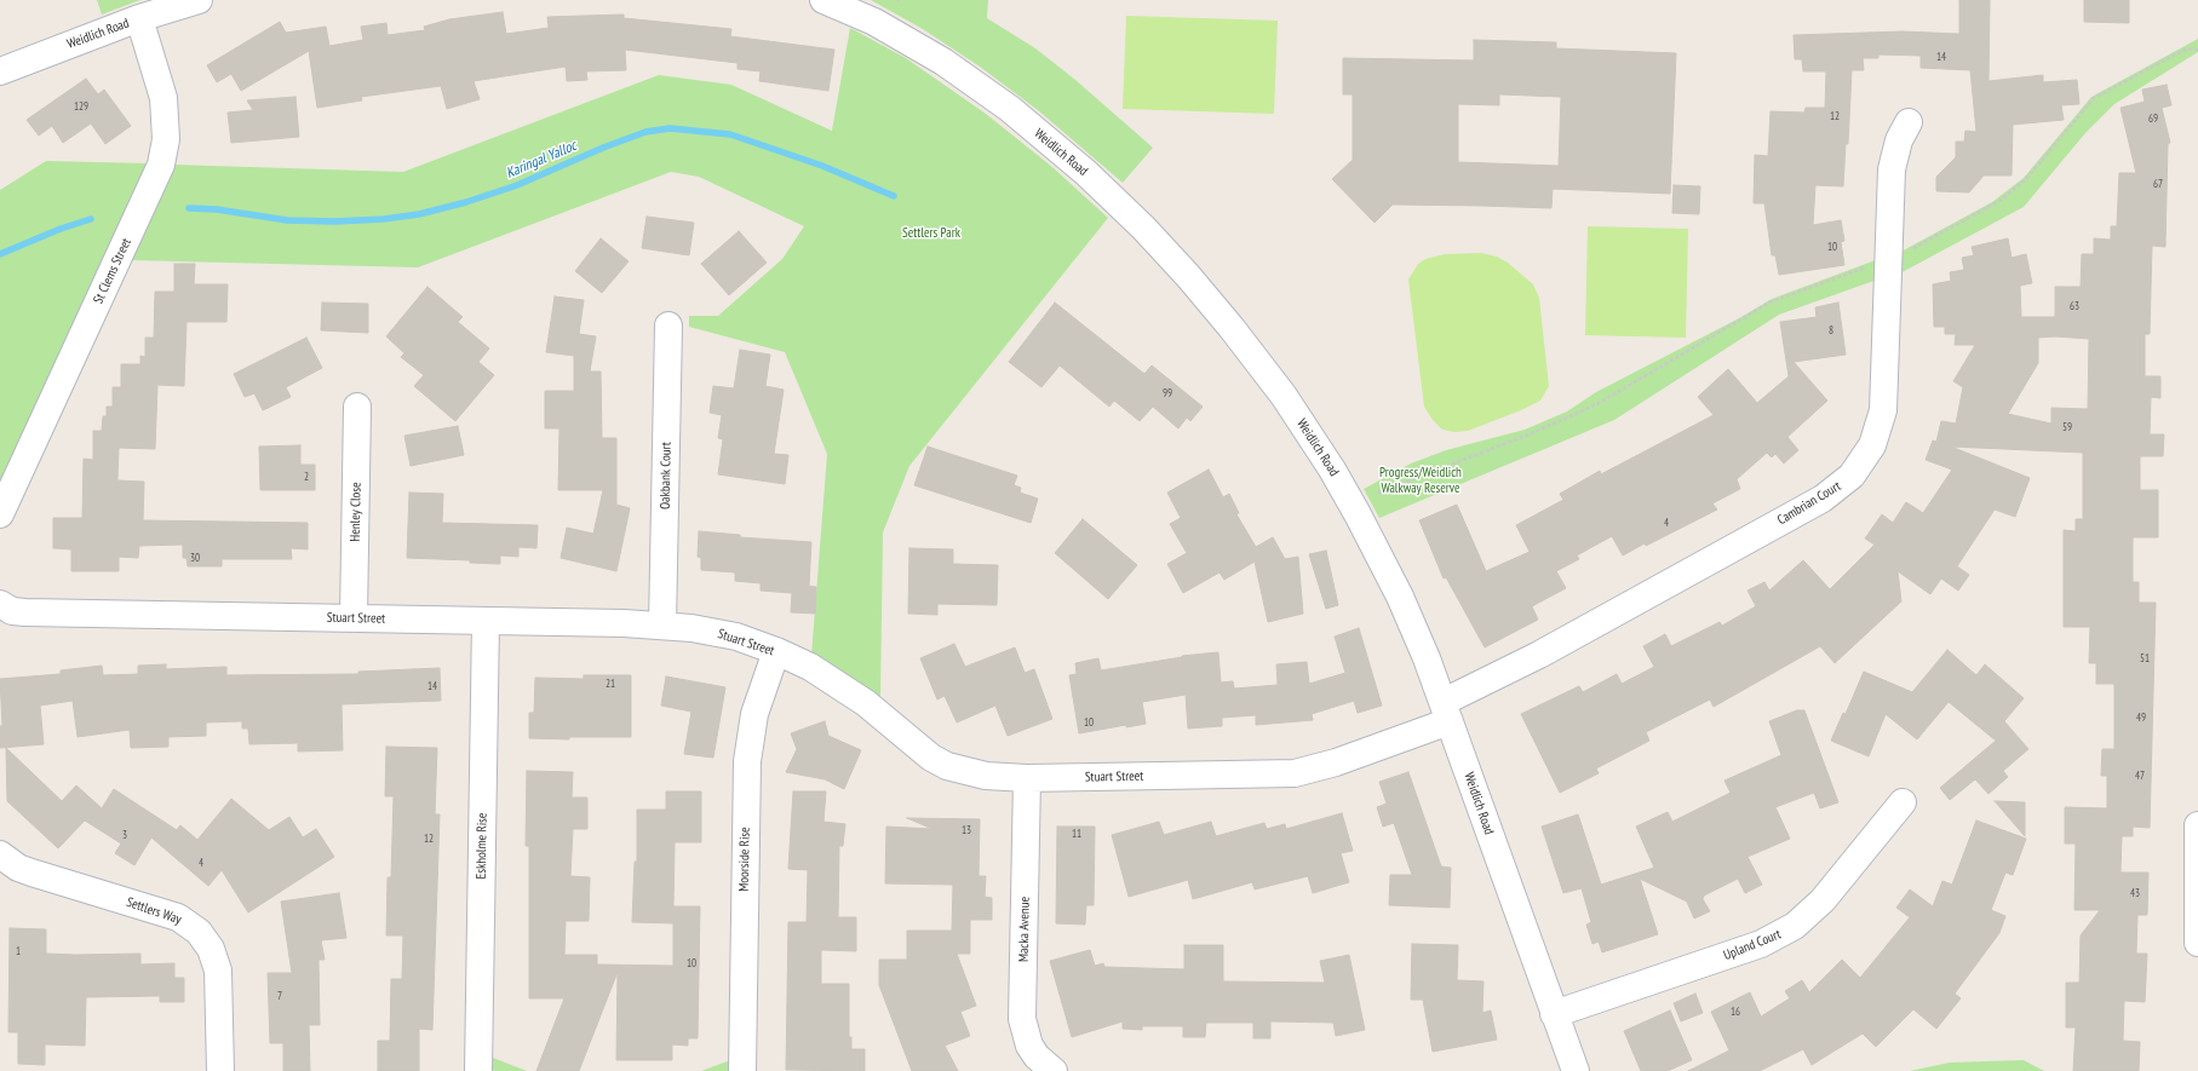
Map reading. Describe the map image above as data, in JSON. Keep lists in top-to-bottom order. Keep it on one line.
{"streets":{"street":["Weidlich Road","St Clems Street","Oakbank Court","Cambrian Court","Henley Close","Stuart Street","Eskholme Rise","Moorside Rise","Settlers Way","Macka Avenue","Upland Court"]},"crossings":[["Weidlich Road","St Clems Street"],["Weidlich Road","Cambrian Court"],["Weidlich Road","Stuart Street"],["Weidlich Road","Upland Court"],["Oakbank Court","Stuart Street"],["Cambrian Court","Stuart Street"],["Henley Close","Stuart Street"],["Stuart Street","Eskholme Rise"],["Stuart Street","Moorside Rise"],["Stuart Street","Macka Avenue"]],"water":["Karingal Yalloc"],"parks":["Settlers Park","Progress/Weidlich Walkway Reserve"],"house_numbers":["14","129","12","69","67","10","63","8","99","59","2","4","30","51","21","14","49","10","47","13","11","3","12","4","43","1","10","7","16"]}
